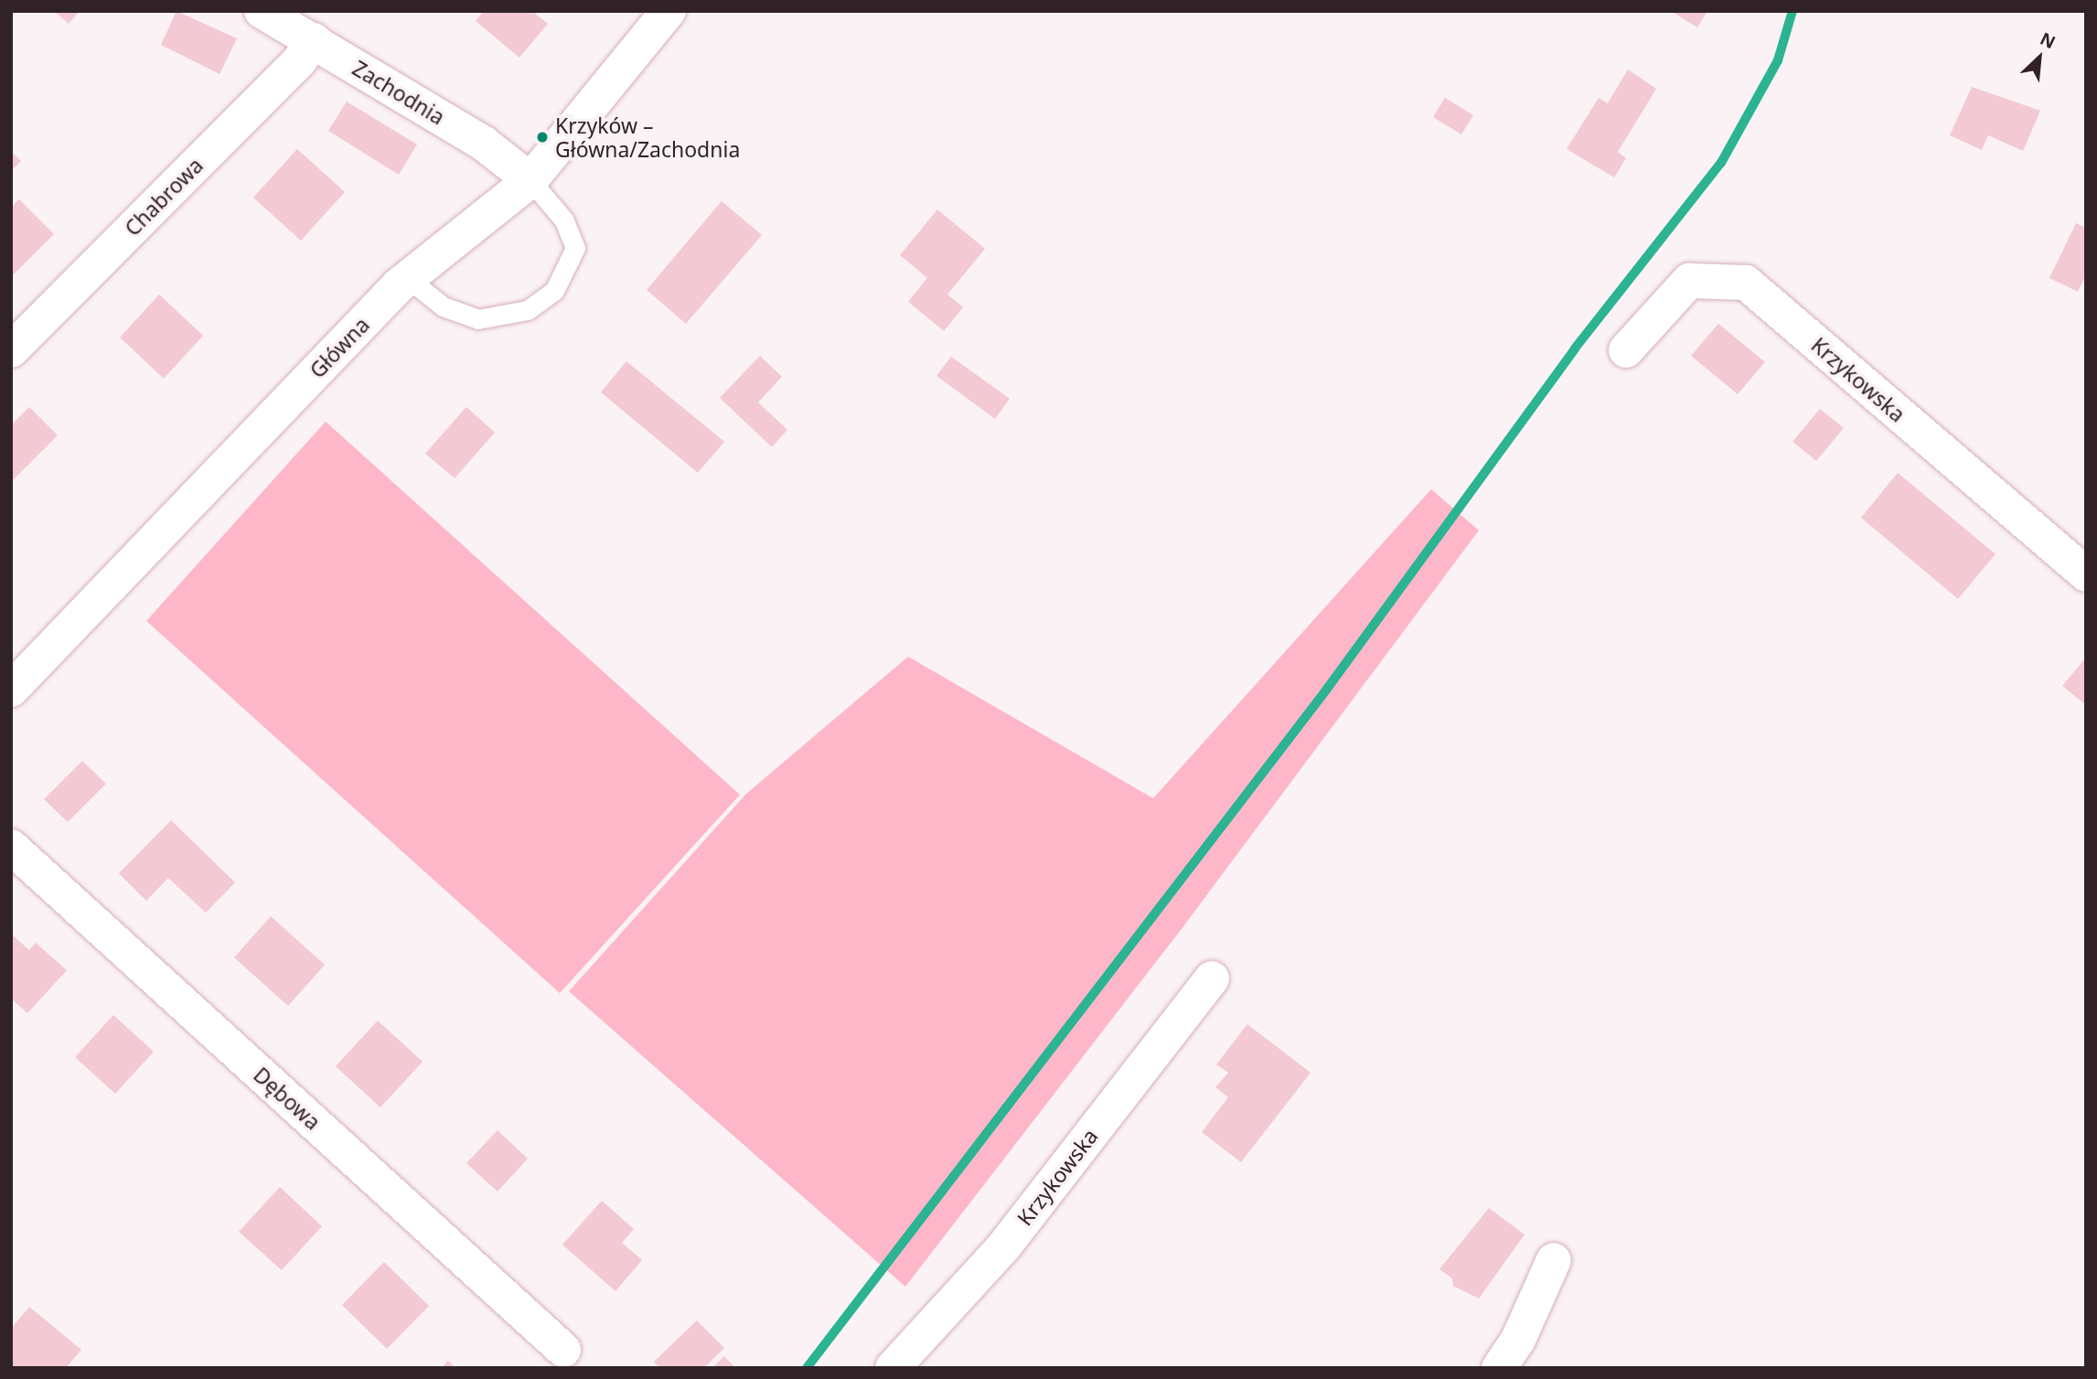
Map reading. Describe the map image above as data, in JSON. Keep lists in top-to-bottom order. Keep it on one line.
{"streets":{"street":["Zachodnia","Chabrowa","Główna","Krzykowska","Dębowa"]},"crossings":[["Zachodnia","Chabrowa"],["Zachodnia","Główna"]],"places":["Krzyków – Główna/Zachodnia"],"north":"top right"}
